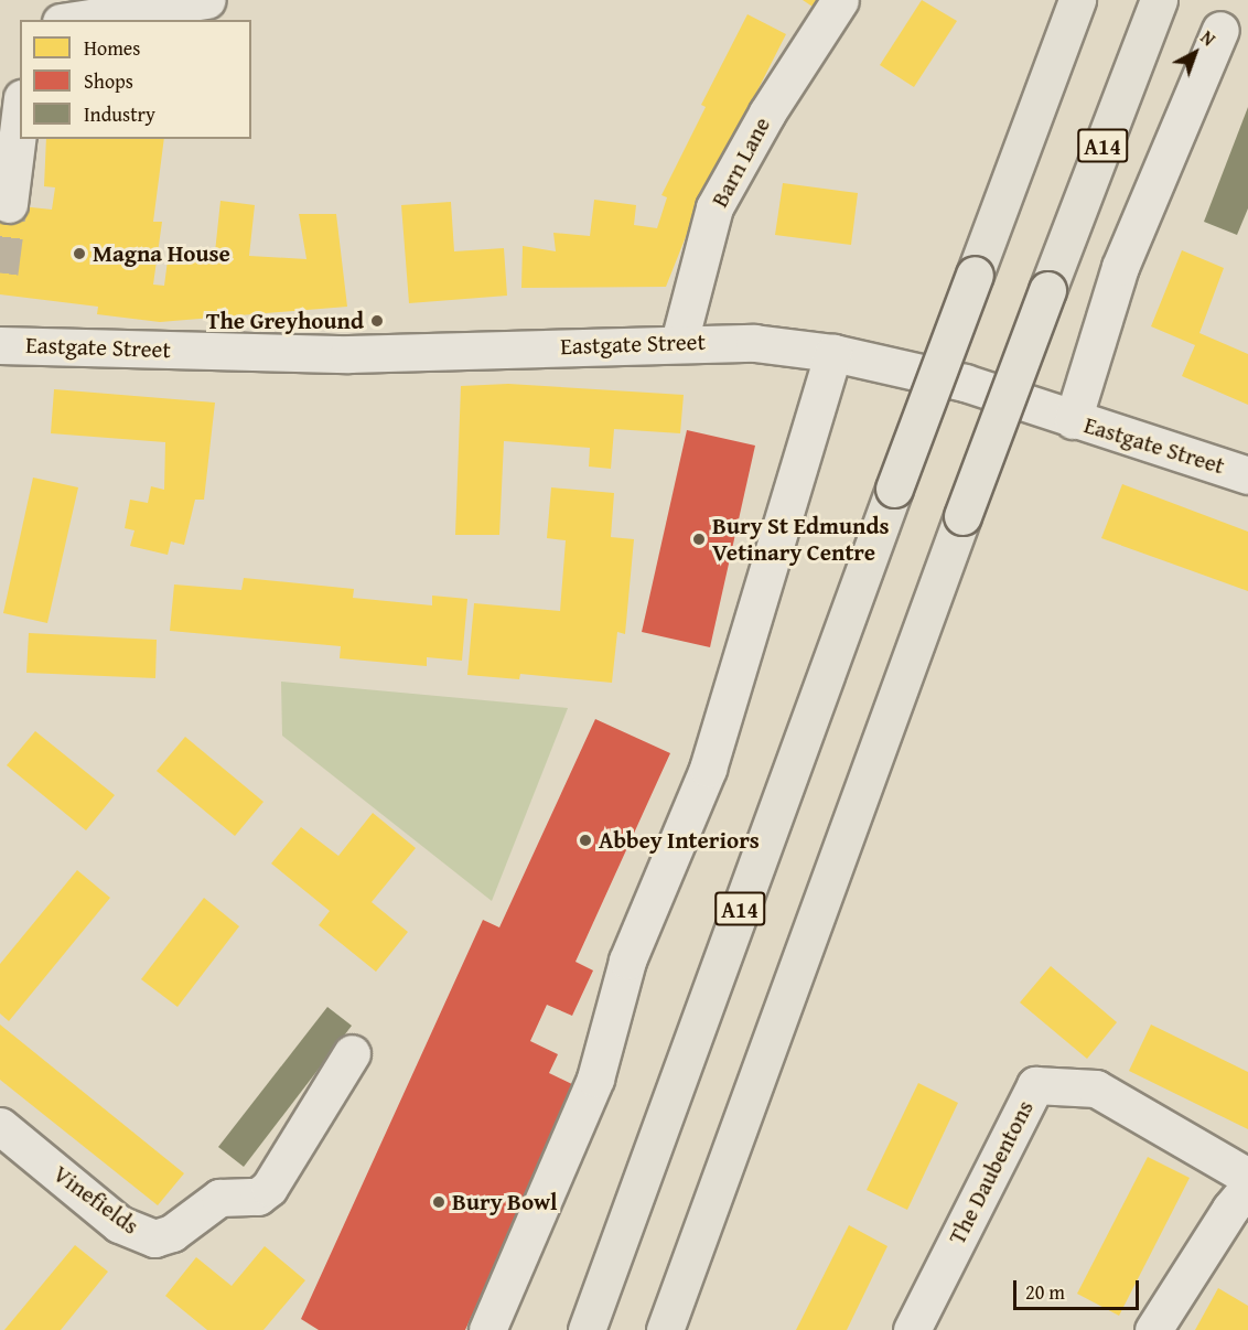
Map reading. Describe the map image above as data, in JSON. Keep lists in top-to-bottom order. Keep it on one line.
{"streets":{"highway":["A14"],"street":["Barn Lane","Eastgate Street","The Daubentons","Vinefields"]},"crossings":[["Barn Lane","Eastgate Street"]],"places":["Magna House","The Greyhound","Bury St Edmunds Vetinary Centre","Abbey Interiors","Bury Bowl"],"legend":["Homes","Shops","Industry"],"scale_bar":"20 m","north":"top right"}
